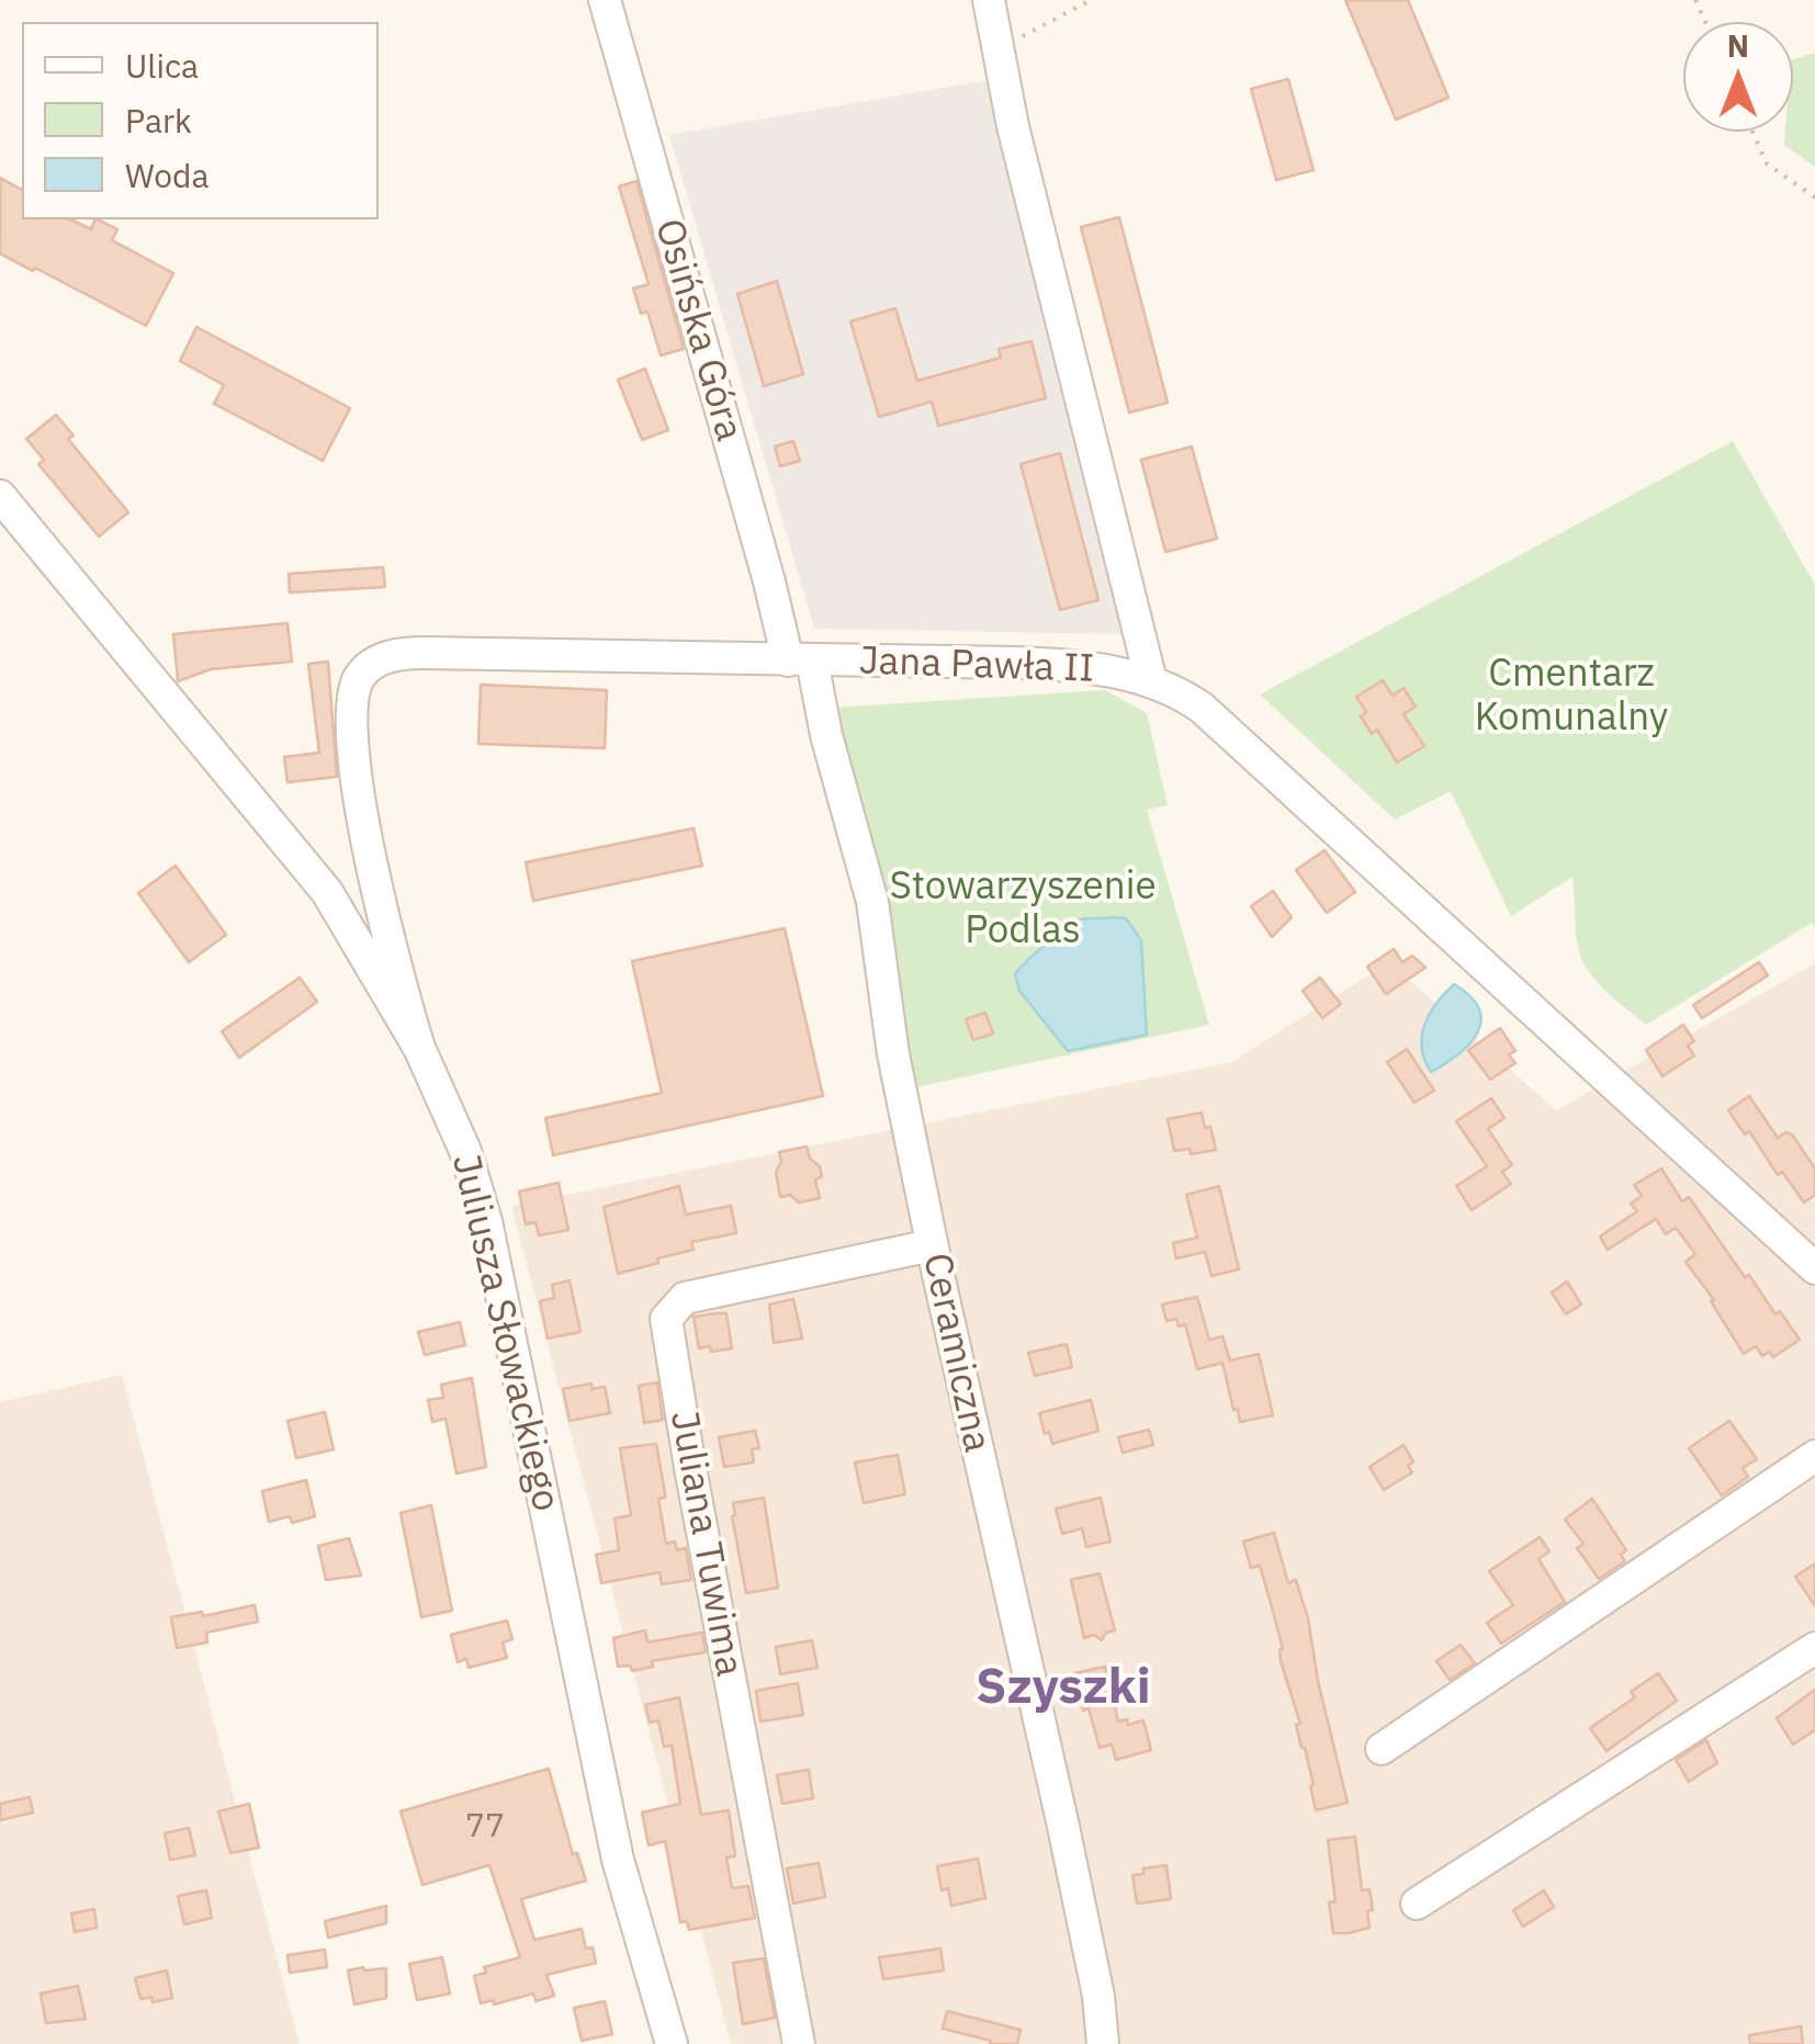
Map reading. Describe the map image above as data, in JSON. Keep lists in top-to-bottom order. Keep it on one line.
{"streets":{"street":["Osińska Góra","Jana Pawła II","Juliusza Słowackiego","Ceramiczna","Juliana Tuwima"]},"crossings":[["Osińska Góra","Jana Pawła II"],["Osińska Góra","Ceramiczna"],["Jana Pawła II","Juliusza Słowackiego"],["Jana Pawła II","Ceramiczna"],["Ceramiczna","Juliana Tuwima"]],"districts":["Szyszki"],"parks":["Cmentarz Komunalny","Stowarzyszenie Podlas"],"house_numbers":["77"],"legend":["Ulica","Park","Woda"],"north":"top"}
